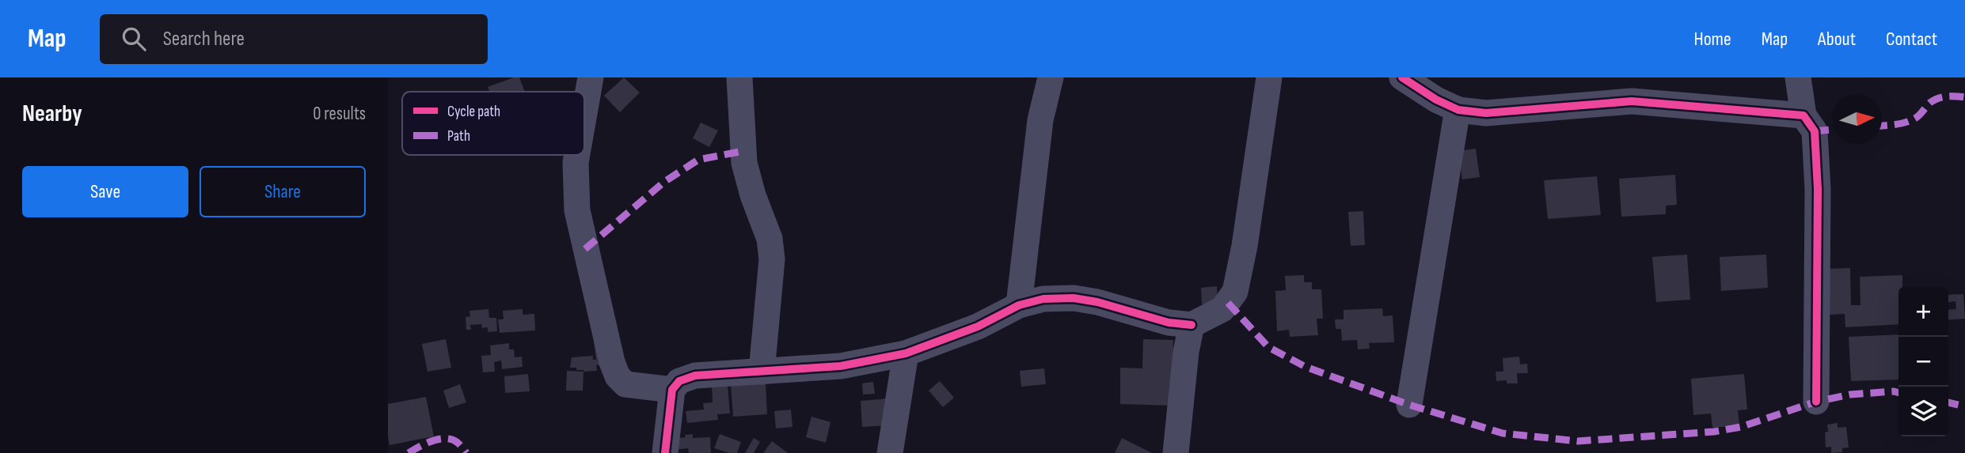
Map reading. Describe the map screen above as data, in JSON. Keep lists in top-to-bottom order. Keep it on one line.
{"legend":["Cycle path","Path"],"north":"right","page":{"header":"Map","search":"Search here","nav":["Home","Map","About","Contact"],"heading":["Nearby","0 results"],"buttons":["Save","Share"],"map_buttons":["+","−"]}}
